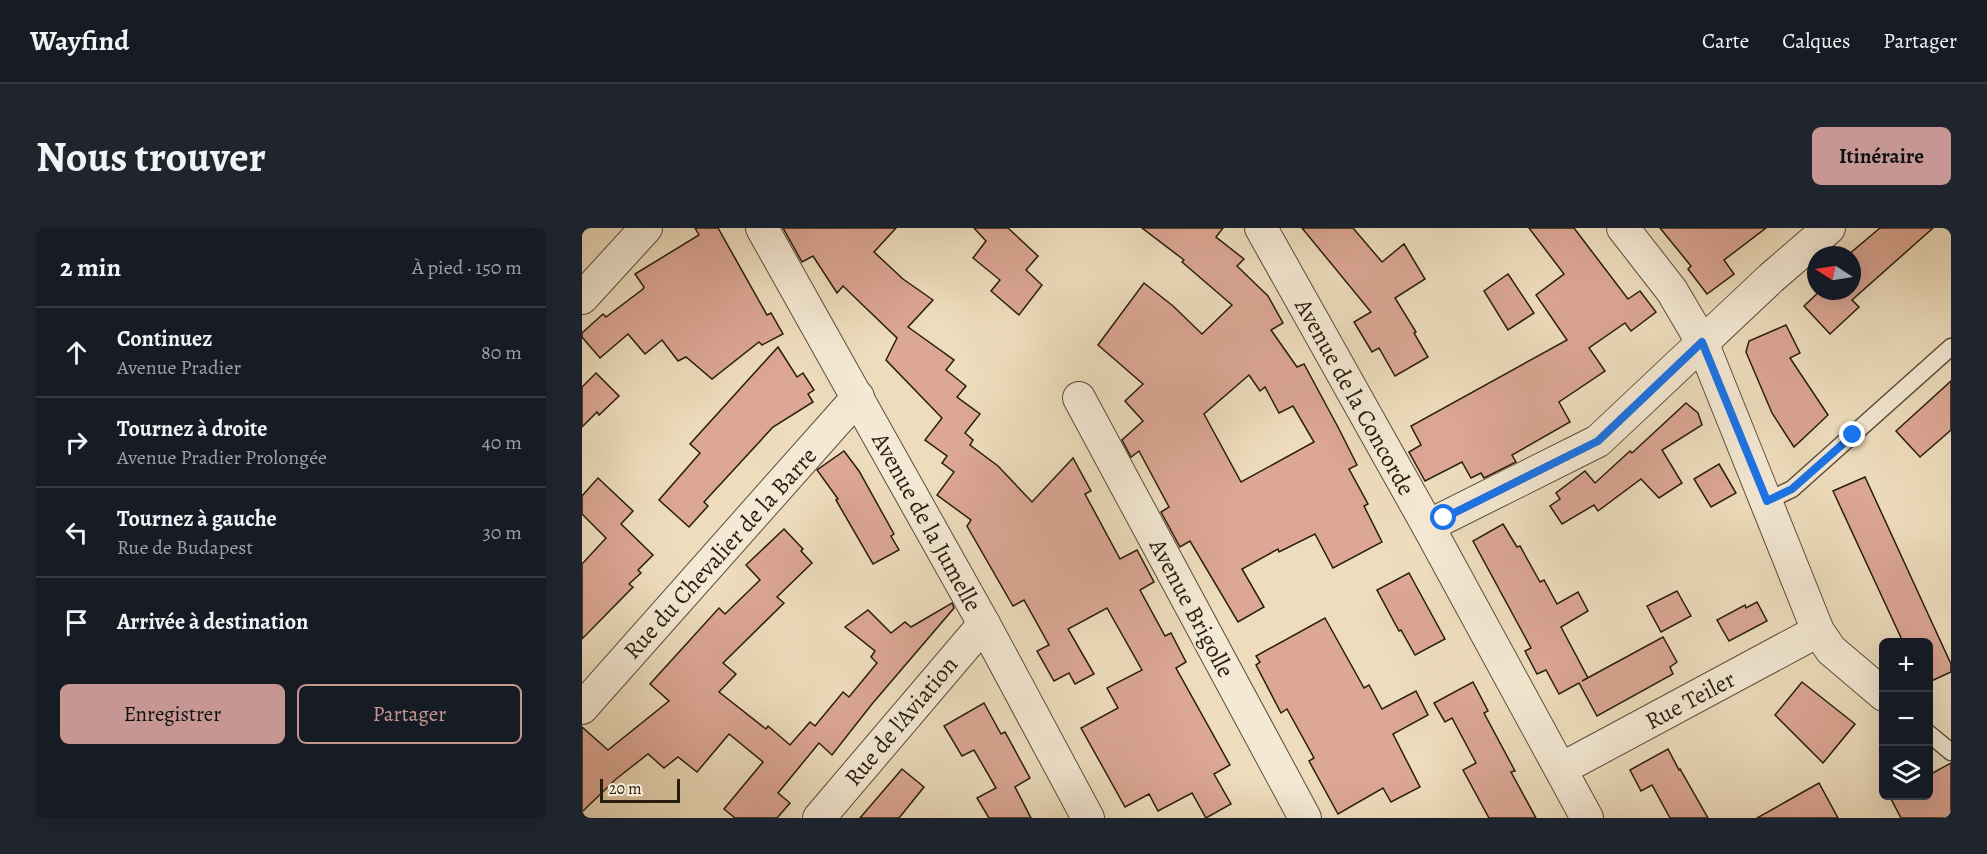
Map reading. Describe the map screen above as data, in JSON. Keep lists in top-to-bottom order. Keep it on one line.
{"streets":{"street":["Avenue de la Concorde","Avenue de la Jumelle","Rue du Chevalier de la Barre","Avenue Brigolle","Rue Teiler","Rue de l'Aviation"]},"crossings":[["Avenue de la Concorde","Rue Teiler"],["Avenue de la Jumelle","Rue du Chevalier de la Barre"],["Avenue de la Jumelle","Rue de l'Aviation"]],"scale_bar":"20 m","north":"left","page":{"header":"Wayfind","nav":["Carte","Calques","Partager"],"buttons":["Itinéraire",["Enregistrer","Partager"]],"title":"Nous trouver","heading":["2 min","À pied · 150 m"],"list":[["Continuez","Avenue Pradier","80 m"],["Tournez à droite","Avenue Pradier Prolongée","40 m"],["Tournez à gauche","Rue de Budapest","30 m"],"Arrivée à destination"],"map_buttons":["+","−"],"scale":"20 m"}}
